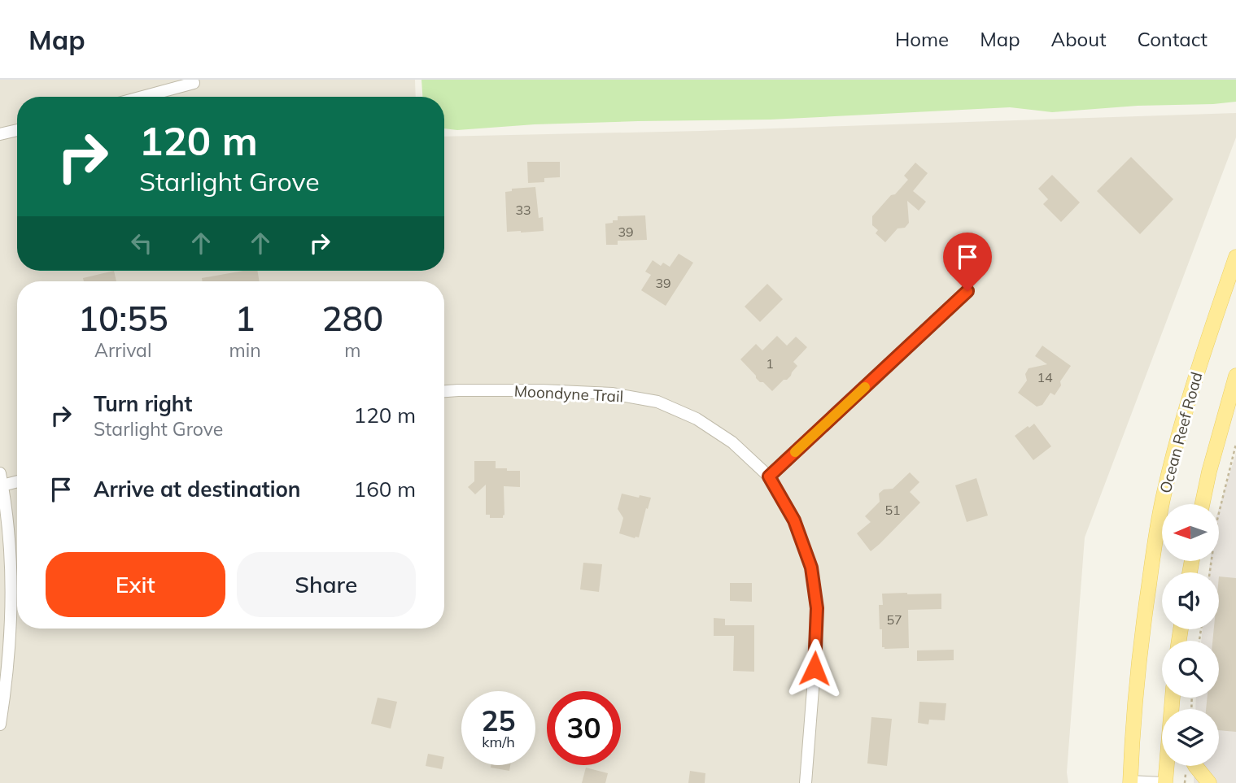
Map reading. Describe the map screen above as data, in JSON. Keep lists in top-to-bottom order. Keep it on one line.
{"streets":{"main road":["Ocean Reef Road"],"street":["Moondyne Trail"]},"house_numbers":["33","39","39","1","14","51","57"],"north":"left","page":{"header":"Map","nav":["Home","Map","About","Contact"],"turn":["120 m","Starlight Grove"],"eta":["10:55","Arrival","1","min","280","m"],"list":[{"name":"Turn right","note":"Starlight Grove","value":"120 m"},{"name":"Arrive at destination","value":"160 m"}],"buttons":["Exit","Share"],"speed":"25 km/h","limit":"30"}}
